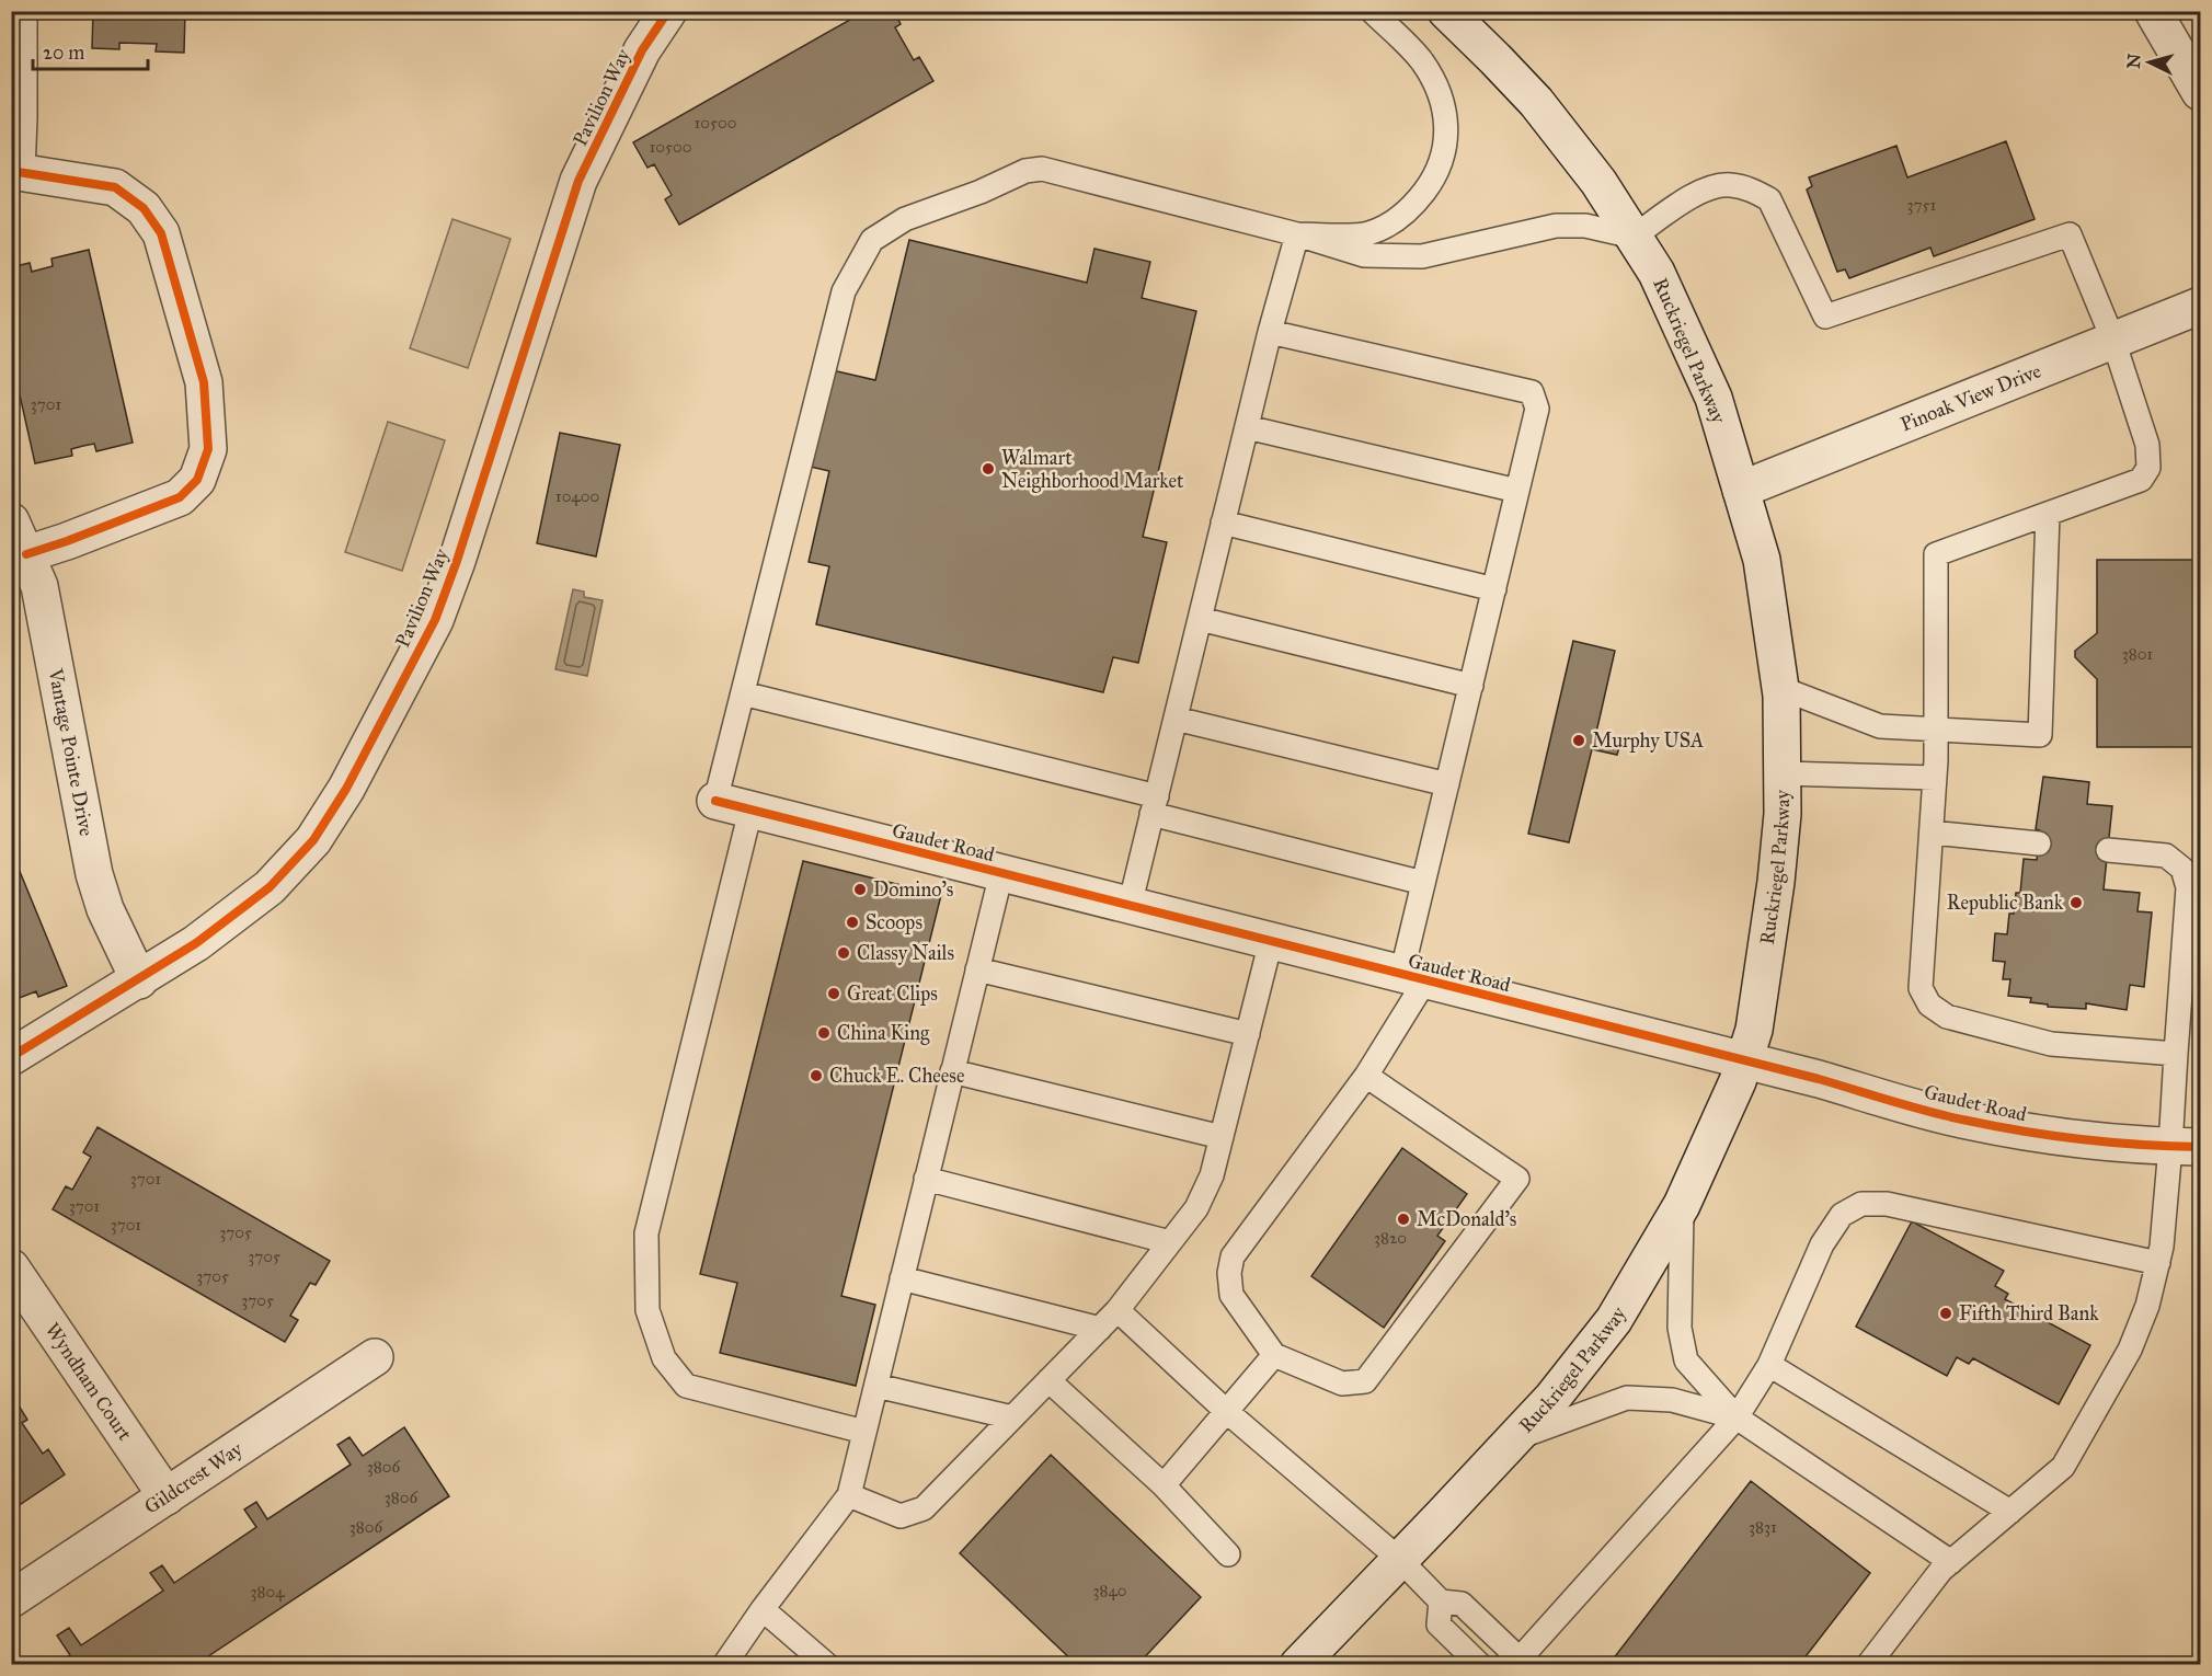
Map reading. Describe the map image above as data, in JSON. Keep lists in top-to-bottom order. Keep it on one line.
{"streets":{"street":["Pavilion Way","Ruckriegel Parkway","Pinoak View Drive","Vantage Pointe Drive","Gaudet Road","Wyndham Court","Gildcrest Way"]},"crossings":[["Pavilion Way","Vantage Pointe Drive"],["Ruckriegel Parkway","Pinoak View Drive"],["Ruckriegel Parkway","Gaudet Road"],["Wyndham Court","Gildcrest Way"]],"places":["Walmart Neighborhood Market","Murphy USA","Domino's","Republic Bank","Scoops","Classy Nails","Great Clips","China King","Chuck E. Cheese","McDonald's","Fifth Third Bank"],"house_numbers":["10500","10500","3751","3701","10400","3801","3701","3701","3701","3705","3820","3705","3705","3705","3806","3806","3806","3831","3840","3804"],"scale_bar":"20 m","north":"left"}
